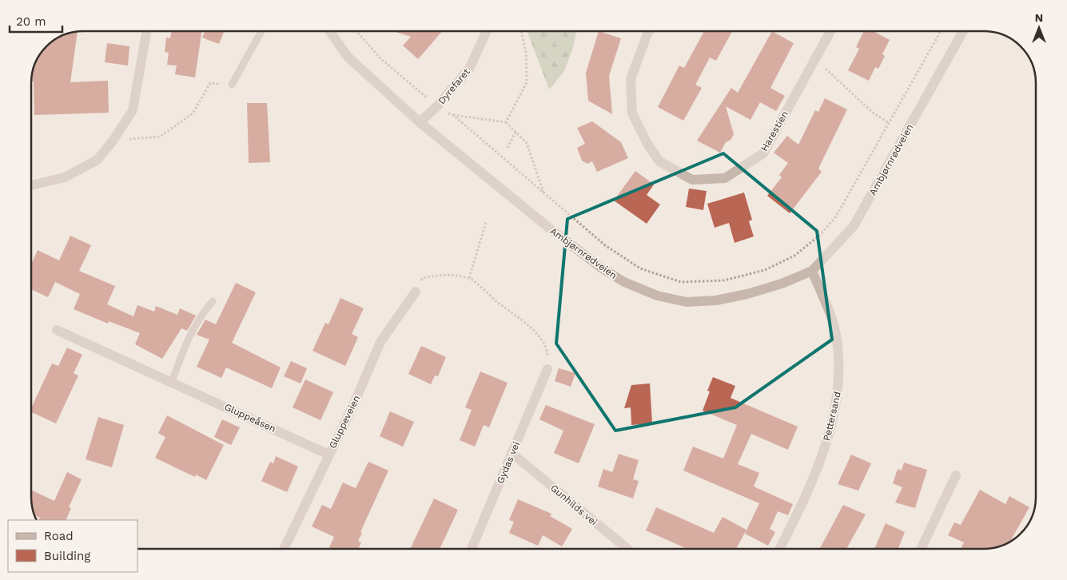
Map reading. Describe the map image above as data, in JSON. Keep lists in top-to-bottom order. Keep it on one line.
{"streets":{"street":["Dyrefaret","Harestien","Ambjørnrødveien","Pettersand","Gluppeåsen","Gluppeveien","Gydas vei","Gunhilds vei"]},"crossings":[["Dyrefaret","Ambjørnrødveien"],["Ambjørnrødveien","Pettersand"],["Gluppeåsen","Gluppeveien"],["Gydas vei","Gunhilds vei"]],"legend":["Road","Building"],"scale_bar":"20 m","north":"top"}
